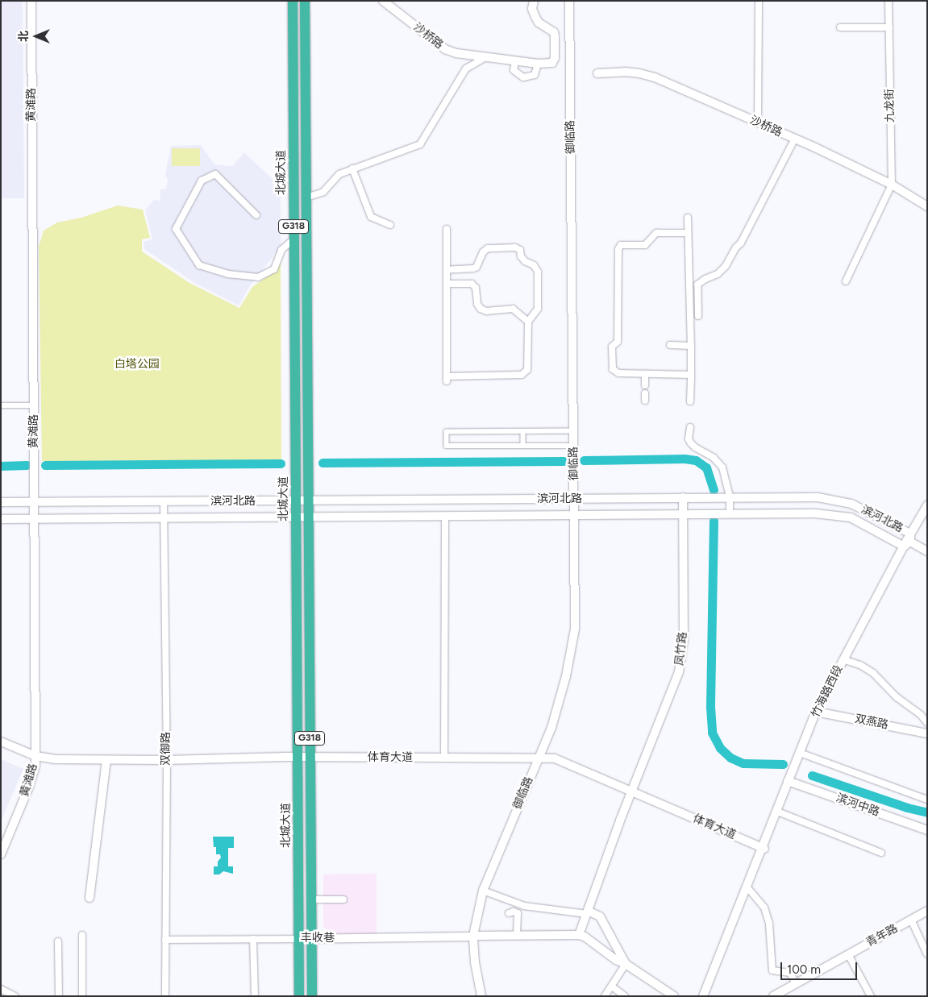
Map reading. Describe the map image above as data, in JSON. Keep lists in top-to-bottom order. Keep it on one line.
{"streets":{"highway":["北城大道","G318"],"street":["沙桥路","黄滩路","九龙街","御临路","滨河北路","凤竹路","竹海路西段","双燕路","双御路","体育大道","滨河中路","青年路","丰收巷"]},"crossings":[["沙桥路","九龙街"],["黄滩路","滨河北路"],["黄滩路","体育大道"],["御临路","滨河北路"],["御临路","体育大道"],["御临路","丰收巷"],["北城大道","滨河北路"],["北城大道","体育大道"],["北城大道","丰收巷"],["G318","滨河北路"],["G318","体育大道"],["G318","丰收巷"],["滨河北路","凤竹路"],["滨河北路","竹海路西段"],["滨河北路","双御路"],["凤竹路","体育大道"],["凤竹路","丰收巷"],["竹海路西段","双燕路"],["竹海路西段","体育大道"],["竹海路西段","滨河中路"],["双御路","体育大道"],["双御路","丰收巷"]],"parks":["白塔公园"],"scale_bar":"100 m","north":"left"}
